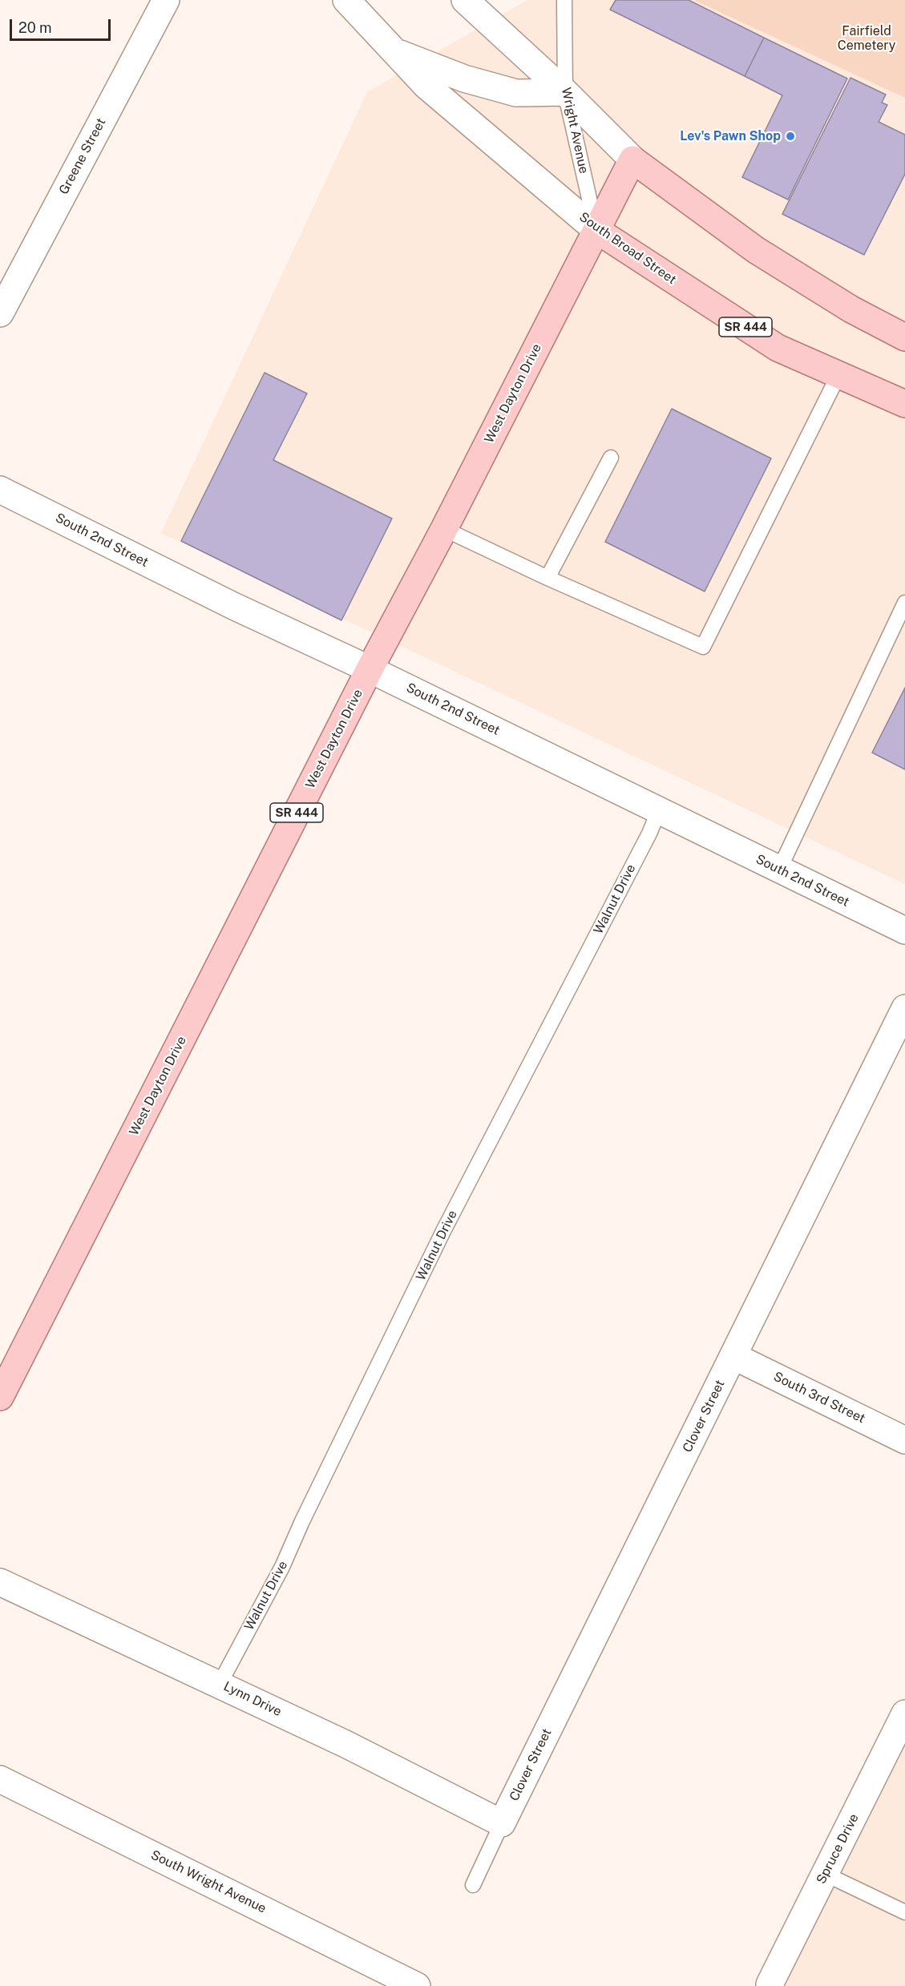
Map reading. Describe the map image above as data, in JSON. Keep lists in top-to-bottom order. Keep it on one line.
{"streets":{"main road":["South Broad Street","SR 444","West Dayton Drive"],"street":["Greene Street","South 2nd Street","South 3rd Street","Clover Street","Lynn Drive","Spruce Drive","South Wright Avenue"],"lane":["Wright Avenue","Walnut Drive"]},"crossings":[["Wright Avenue","South Broad Street"],["Wright Avenue","West Dayton Drive"],["South Broad Street","West Dayton Drive"],["West Dayton Drive","South 2nd Street"],["South 2nd Street","Walnut Drive"],["Walnut Drive","Lynn Drive"],["South 3rd Street","Clover Street"],["Clover Street","Lynn Drive"]],"parks":["Fairfield Cemetery"],"places":["Lev's Pawn Shop"],"scale_bar":"20 m"}
